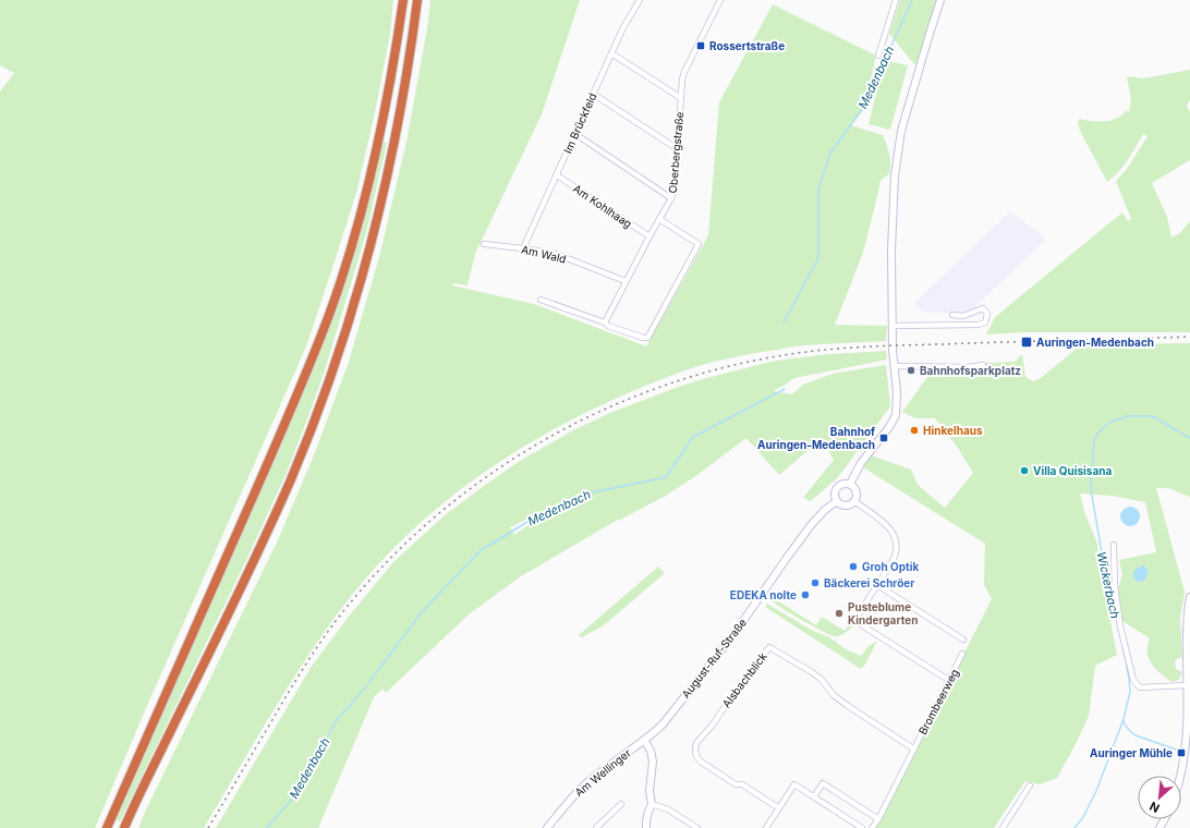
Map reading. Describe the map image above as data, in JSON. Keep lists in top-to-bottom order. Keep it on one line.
{"streets":{"main road":["August-Ruf-Straße","Am Wellinger"],"street":["Im Brückfeld","Oberbergstraße","Am Kohlhaag","Am Wald","Alsbachblick","Brombeerweg"]},"crossings":[["Im Brückfeld","Am Kohlhaag"],["Im Brückfeld","Am Wald"],["Oberbergstraße","Am Kohlhaag"],["Oberbergstraße","Am Wald"],["August-Ruf-Straße","Am Wellinger"],["Alsbachblick","Brombeerweg"]],"water":["Medenbach","Wickerbach"],"places":{"transit":["Rossertstraße","Auringen-Medenbach","Bahnhof Auringen-Medenbach","Auringer Mühle"],"other":["Bahnhofsparkplatz","Hinkelhaus","Villa Quisisana","Groh Optik","Bäckerei Schröer","EDEKA nolte","Pusteblume Kindergarten"]},"north":"bottom left"}
